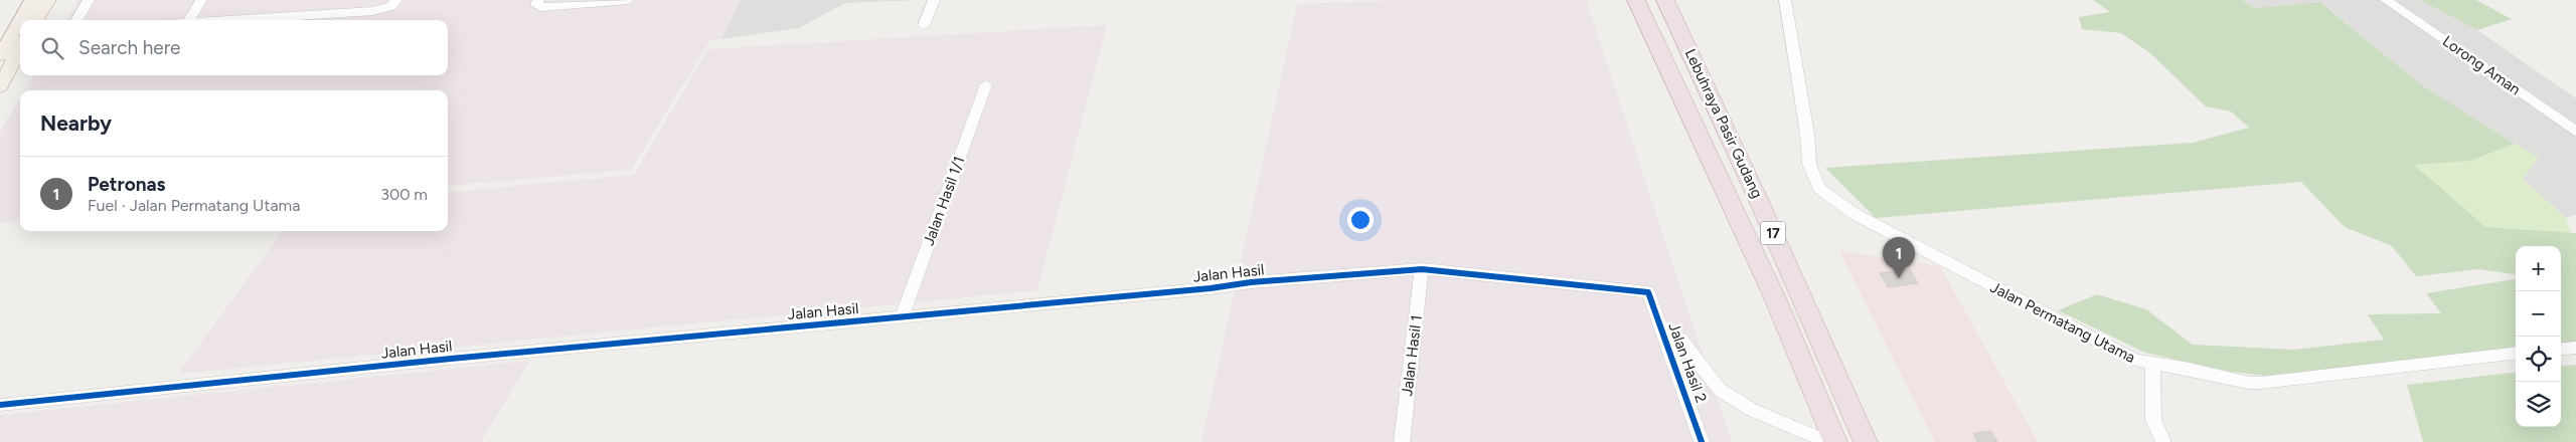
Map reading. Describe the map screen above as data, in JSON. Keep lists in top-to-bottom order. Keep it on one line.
{"streets":{"highway":["Lebuhraya Pasir Gudang","17"],"street":["Lorong Aman","Jalan Hasil 1/1","Jalan Hasil","Jalan Permatang Utama","Jalan Hasil 1","Jalan Hasil 2"]},"crossings":[["Jalan Hasil 1/1","Jalan Hasil"],["Jalan Hasil","Jalan Hasil 1"],["Jalan Hasil","Jalan Hasil 2"]],"page":{"search":"Search here","heading":"Nearby","list":[{"mark":"1","name":"Petronas","note":"Fuel · Jalan Permatang Utama","value":"300 m"}],"pins":"1","map_buttons":["+","−"]}}
